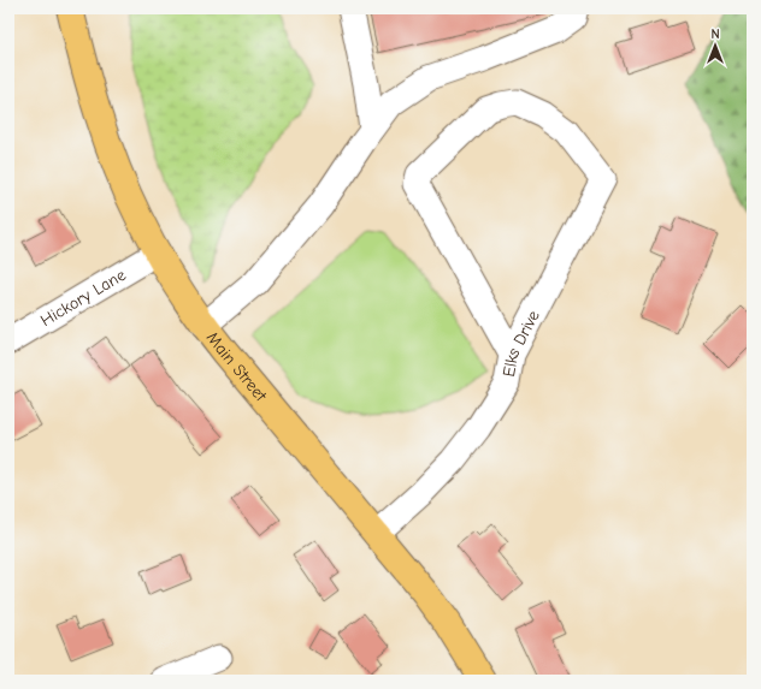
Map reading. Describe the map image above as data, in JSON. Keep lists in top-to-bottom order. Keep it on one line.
{"streets":{"main road":["Main Street"],"street":["Hickory Lane","Elks Drive"]},"crossings":[["Hickory Lane","Main Street"],["Elks Drive","Main Street"]],"north":"top"}
